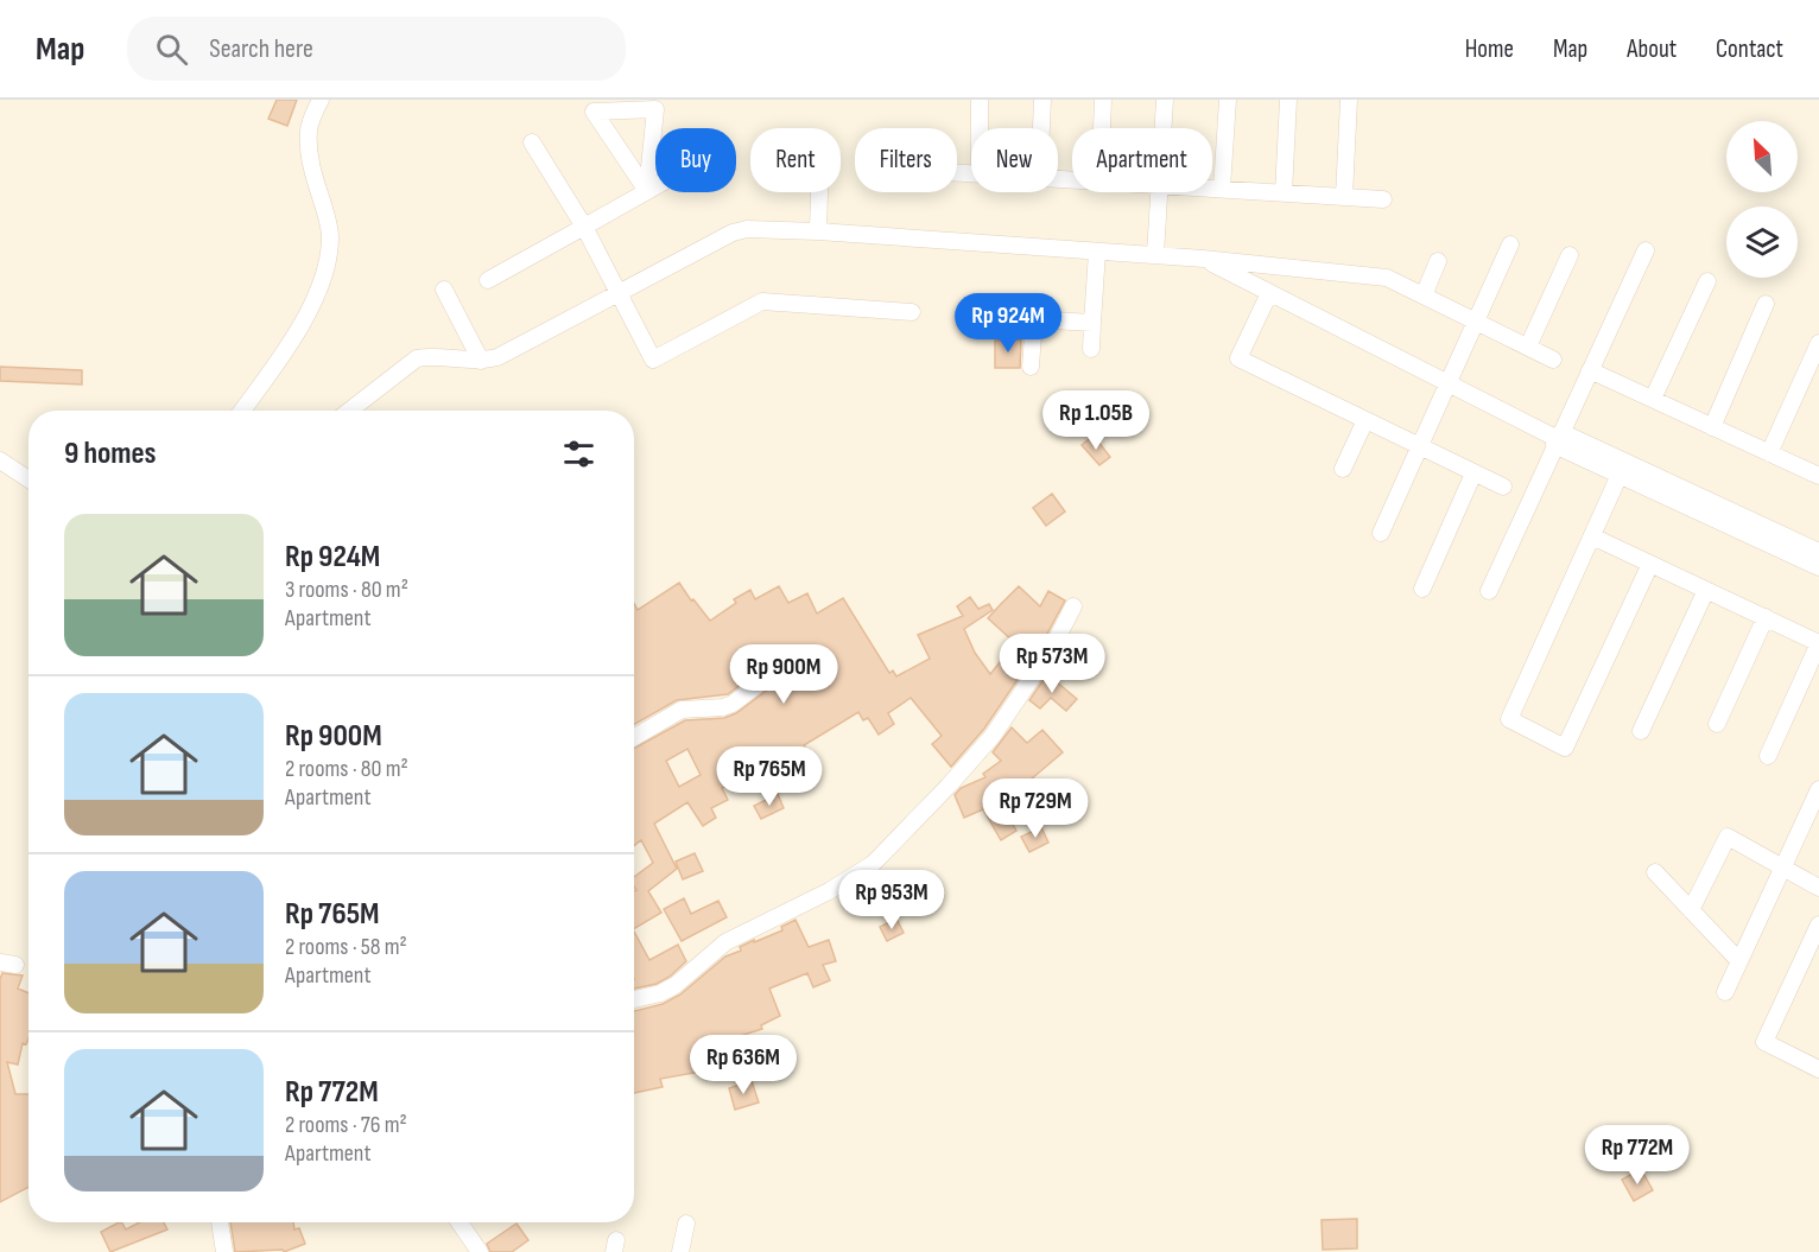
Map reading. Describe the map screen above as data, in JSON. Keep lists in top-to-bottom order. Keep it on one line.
{"north":"top left","page":{"header":"Map","search":"Search here","nav":["Home","Map","About","Contact"],"chip":["Buy","Rent","Filters","New","Apartment"],"price":["Rp 924M","Rp 1.05B","Rp 573M","Rp 900M","Rp 765M","Rp 729M","Rp 953M","Rp 636M","Rp 772M"],"heading":"9 homes","list":[{"name":"Rp 924M","note":"3 rooms · 80 m² · Apartment"},{"name":"Rp 900M","note":"2 rooms · 80 m² · Apartment"},{"name":"Rp 765M","note":"2 rooms · 58 m² · Apartment"},{"name":"Rp 772M","note":"2 rooms · 76 m² · Apartment"}]}}
